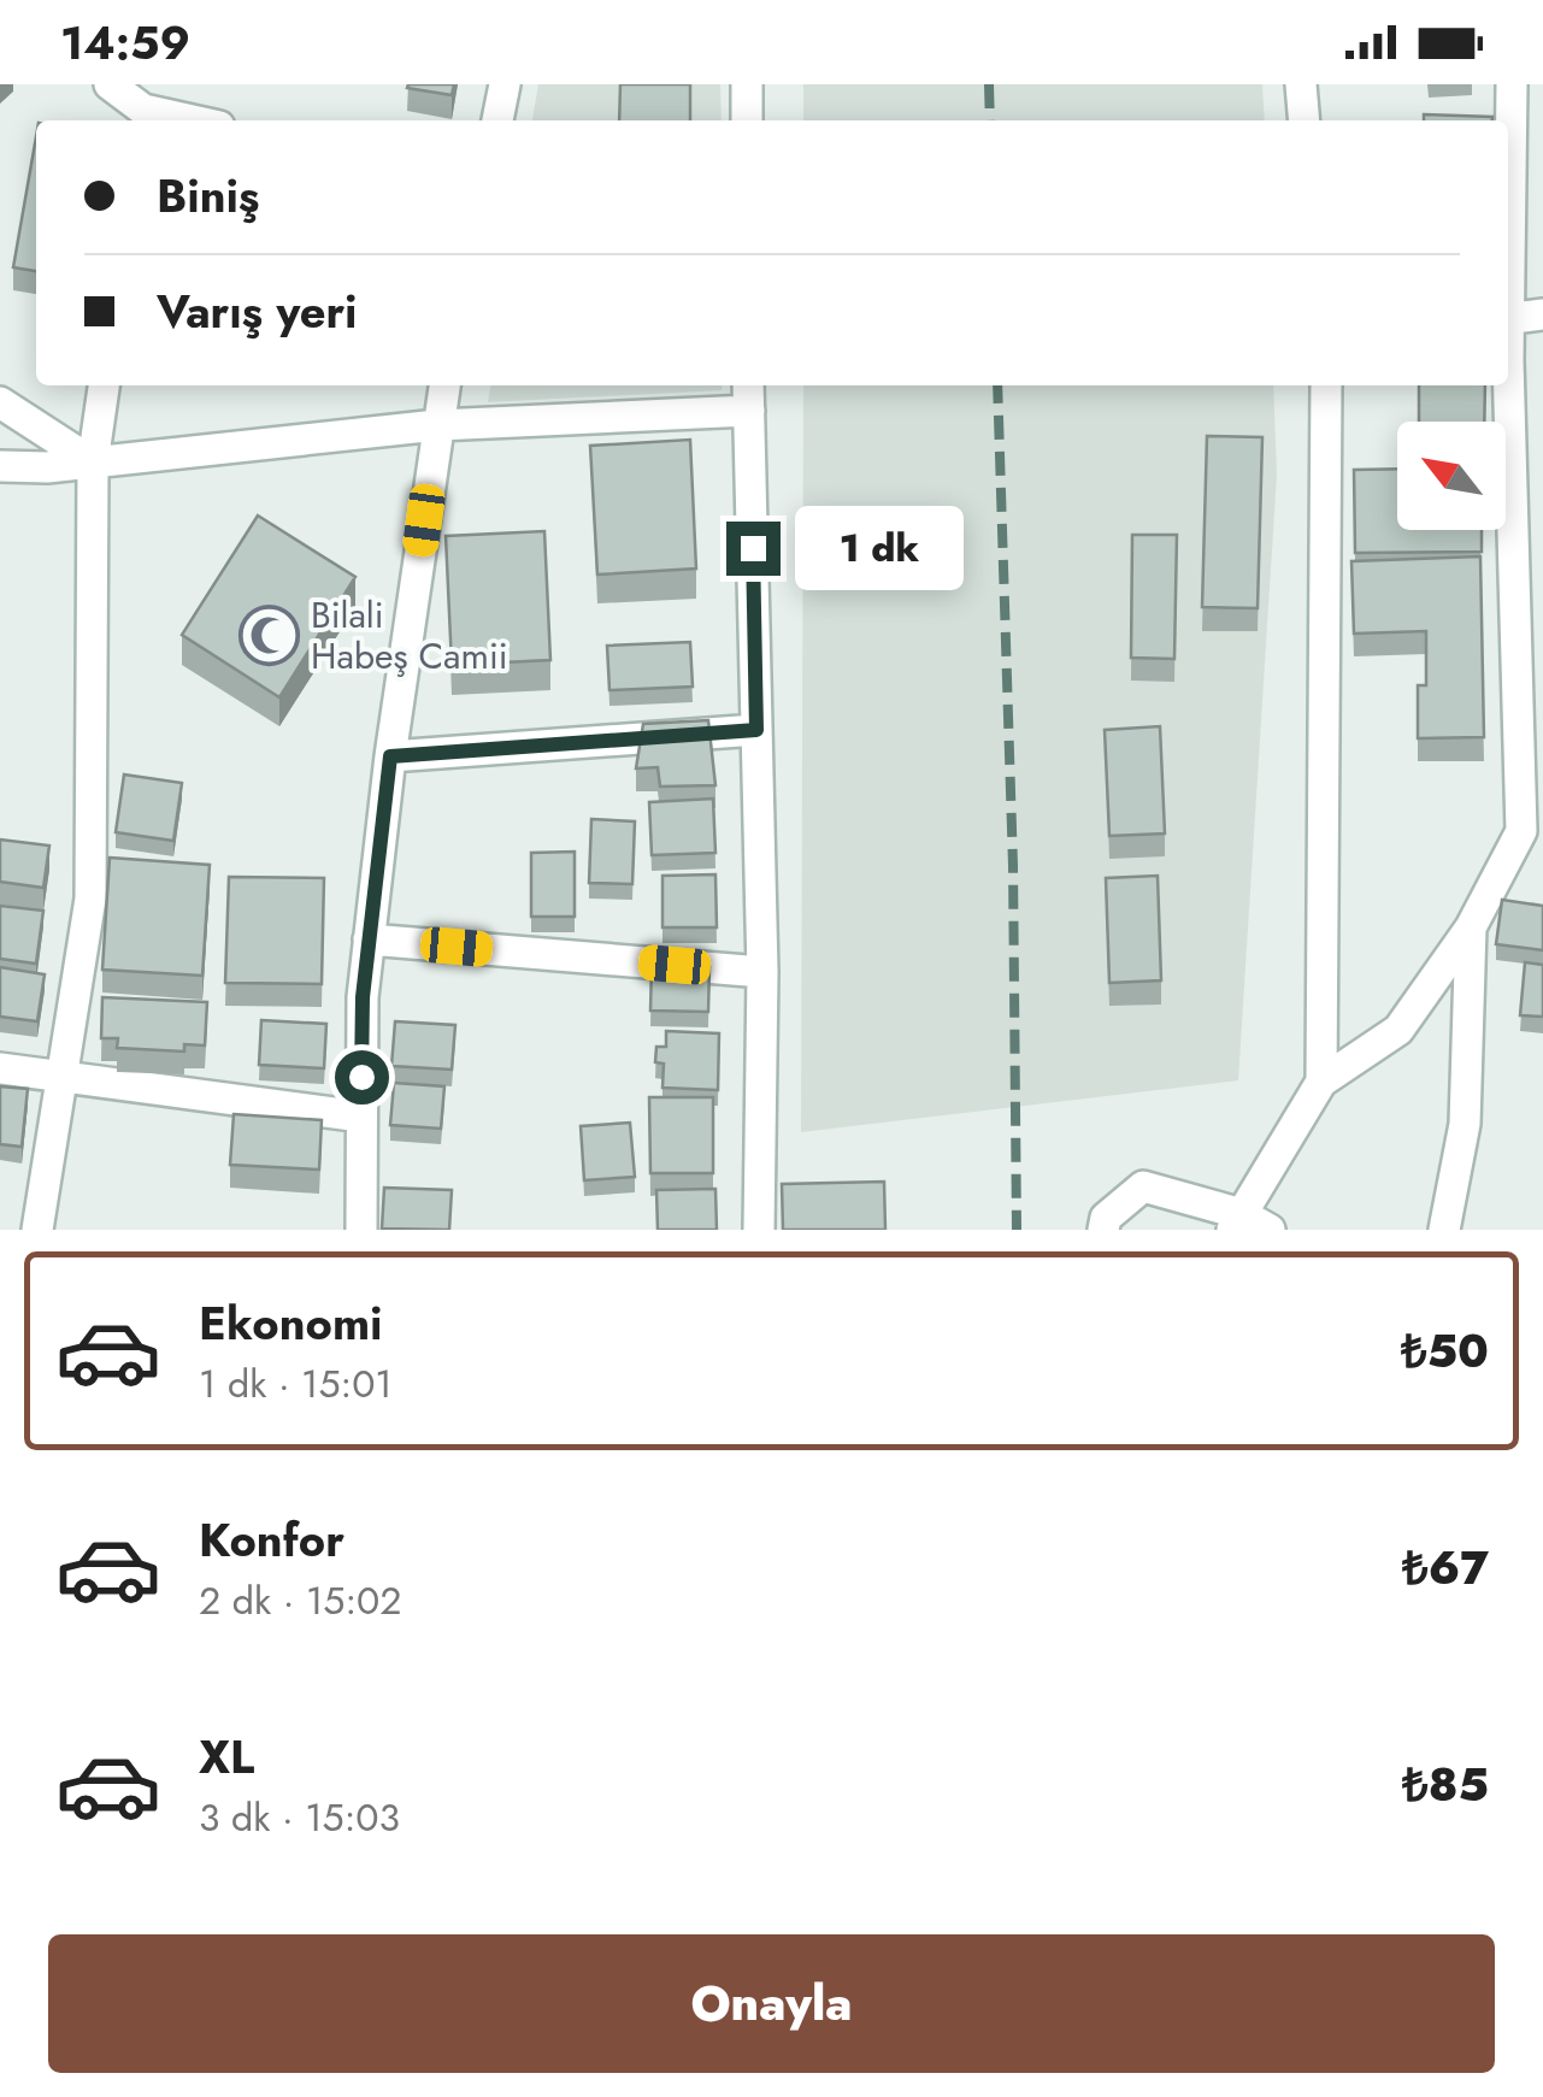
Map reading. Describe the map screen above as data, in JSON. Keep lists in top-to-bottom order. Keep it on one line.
{"places":{"mosque":["Bilali Habeş Camii"]},"north":"top left","page":{"status":"14:59","banner":["Biniş","Varış yeri"],"bubble":"1 dk","list":[{"name":"Ekonomi","note":"1 dk · 15:01","value":"₺50"},{"name":"Konfor","note":"2 dk · 15:02","value":"₺67"},{"name":"XL","note":"3 dk · 15:03","value":"₺85"}],"buttons":"Onayla"}}
